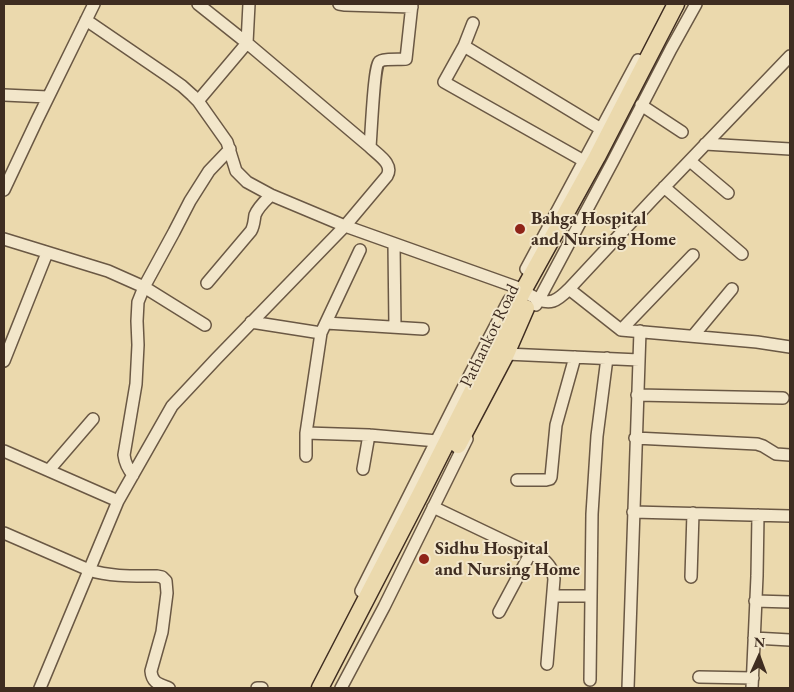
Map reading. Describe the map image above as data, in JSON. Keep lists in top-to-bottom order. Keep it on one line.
{"streets":{"highway":["Pathankot Road"]},"places":["Bahga Hospital and Nursing Home","Sidhu Hospital and Nursing Home"],"north":"top"}
